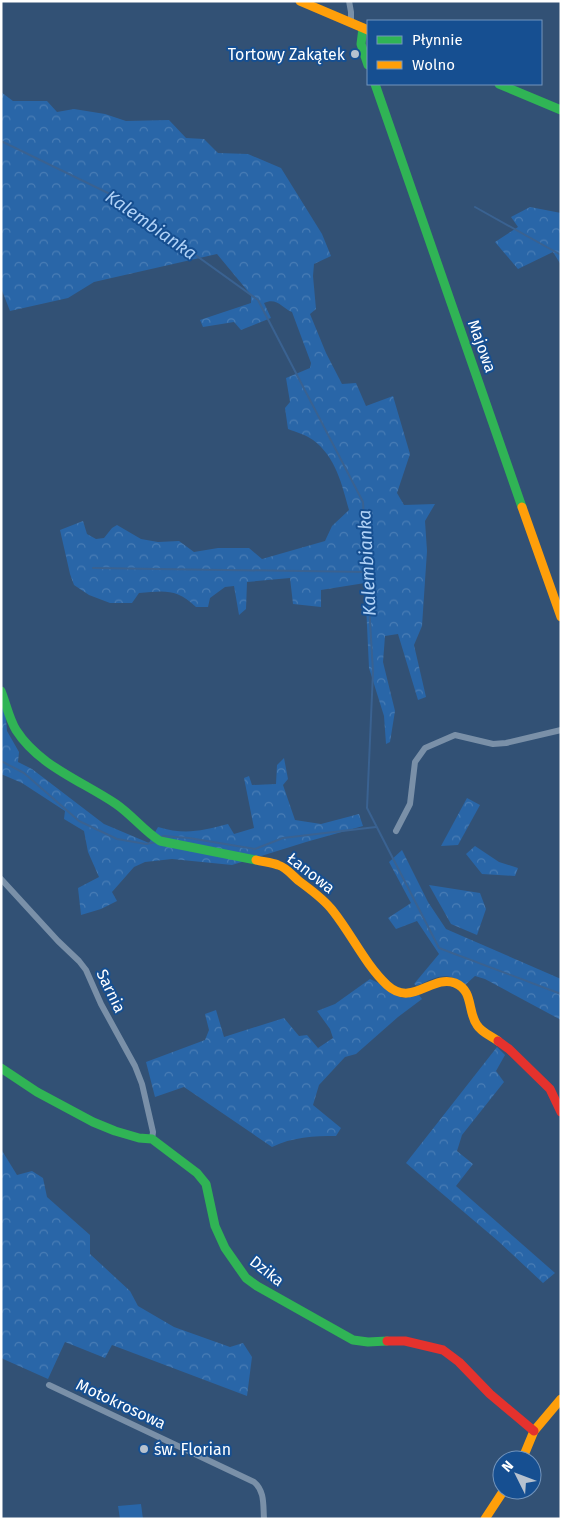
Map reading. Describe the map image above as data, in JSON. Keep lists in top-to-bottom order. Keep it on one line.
{"streets":{"street":["Majowa","Łanowa","Sarnia","Dzika","Motokrosowa"]},"crossings":[["Sarnia","Dzika"]],"water":["Kalembianka"],"places":["Tortowy Zakątek","św. Florian"],"legend":["Płynnie","Wolno"],"north":"top left"}
